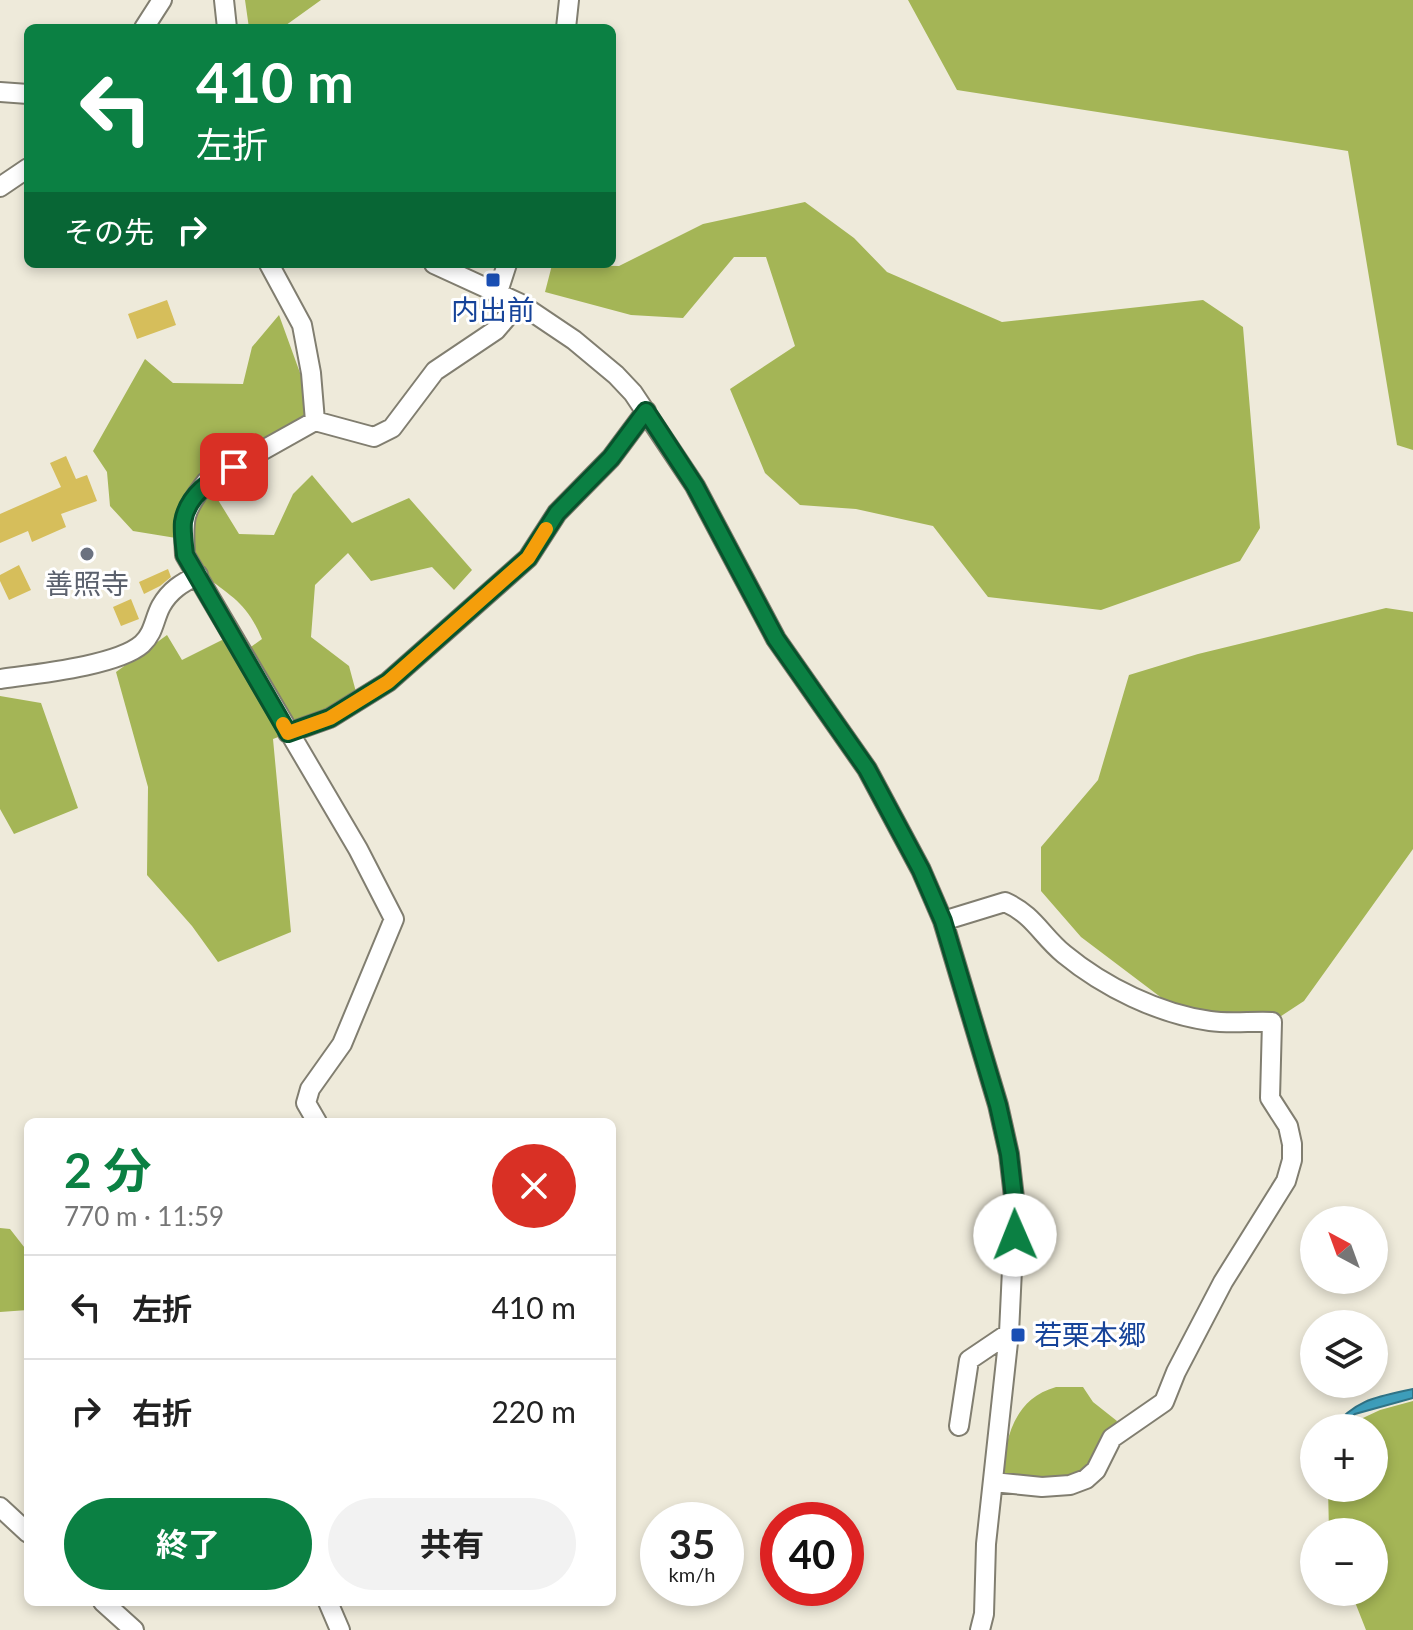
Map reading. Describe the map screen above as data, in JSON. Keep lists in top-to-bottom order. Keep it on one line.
{"places":{"transit":["内出前","若栗本郷"],"other":["善照寺"]},"north":"top left","page":{"turn":["410 m","左折"],"then":"その先","heading":["2 分","770 m · 11:59"],"map_buttons":["+","−"],"list":[{"name":"左折","value":"410 m"},{"name":"右折","value":"220 m"}],"buttons":["終了","共有"],"speed":"35 km/h","limit":"40"}}
